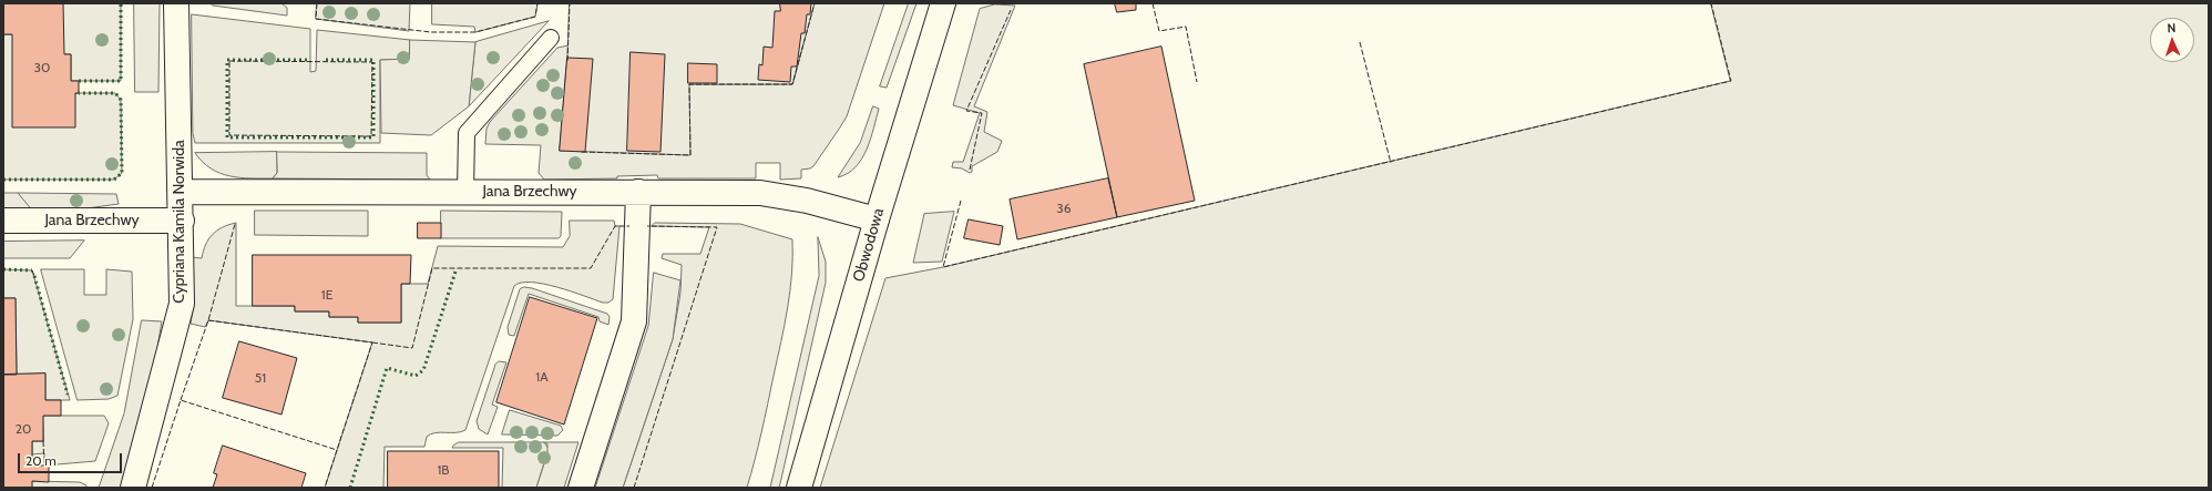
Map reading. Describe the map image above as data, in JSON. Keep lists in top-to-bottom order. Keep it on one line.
{"streets":{"street":["Jana Brzechwy","Cypriana Kamila Norwida","Obwodowa"]},"crossings":[["Jana Brzechwy","Cypriana Kamila Norwida"],["Jana Brzechwy","Obwodowa"]],"house_numbers":["30","36","1E","1A","51","20","1B"],"scale_bar":"20 m","north":"top"}
